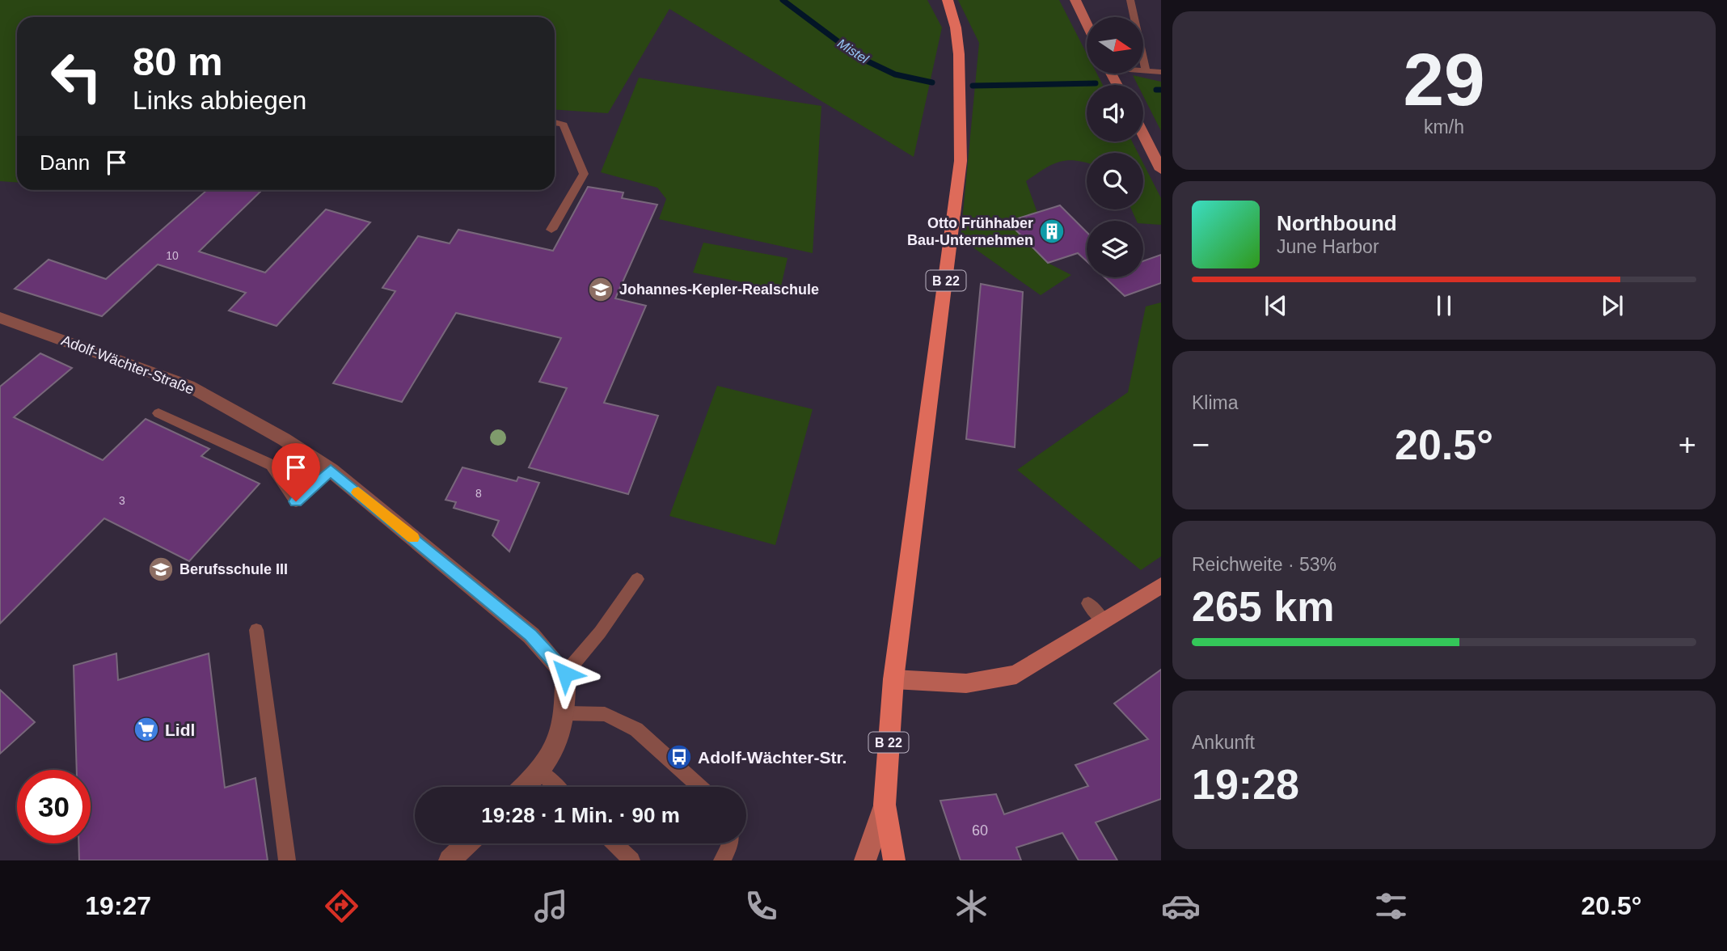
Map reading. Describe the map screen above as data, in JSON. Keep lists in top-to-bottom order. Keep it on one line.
{"streets":{"main road":["B 22"],"street":["Adolf-Wächter-Straße"]},"water":["Mistel"],"places":{"building":["Otto Frühhaber Bau-Unternehmen"],"school or university":["Johannes-Kepler-Realschule","Berufsschule III"],"supermarket":["Lidl"],"bus stop":["Adolf-Wächter-Str."]},"house_numbers":["10","8","3","60"],"north":"right","page":{"tile":[["29","km/h"],"Klima",["Reichweite · 53%","265 km"],["Ankunft","19:28"]],"turn":["80 m","Links abbiegen"],"then":"Dann","song":["Northbound","June Harbor"],"heat":["−","20.5°","+"],"limit":"30","trip":"19:28 · 1 Min. · 90 m","tabs":["19:27","20.5°"]}}
